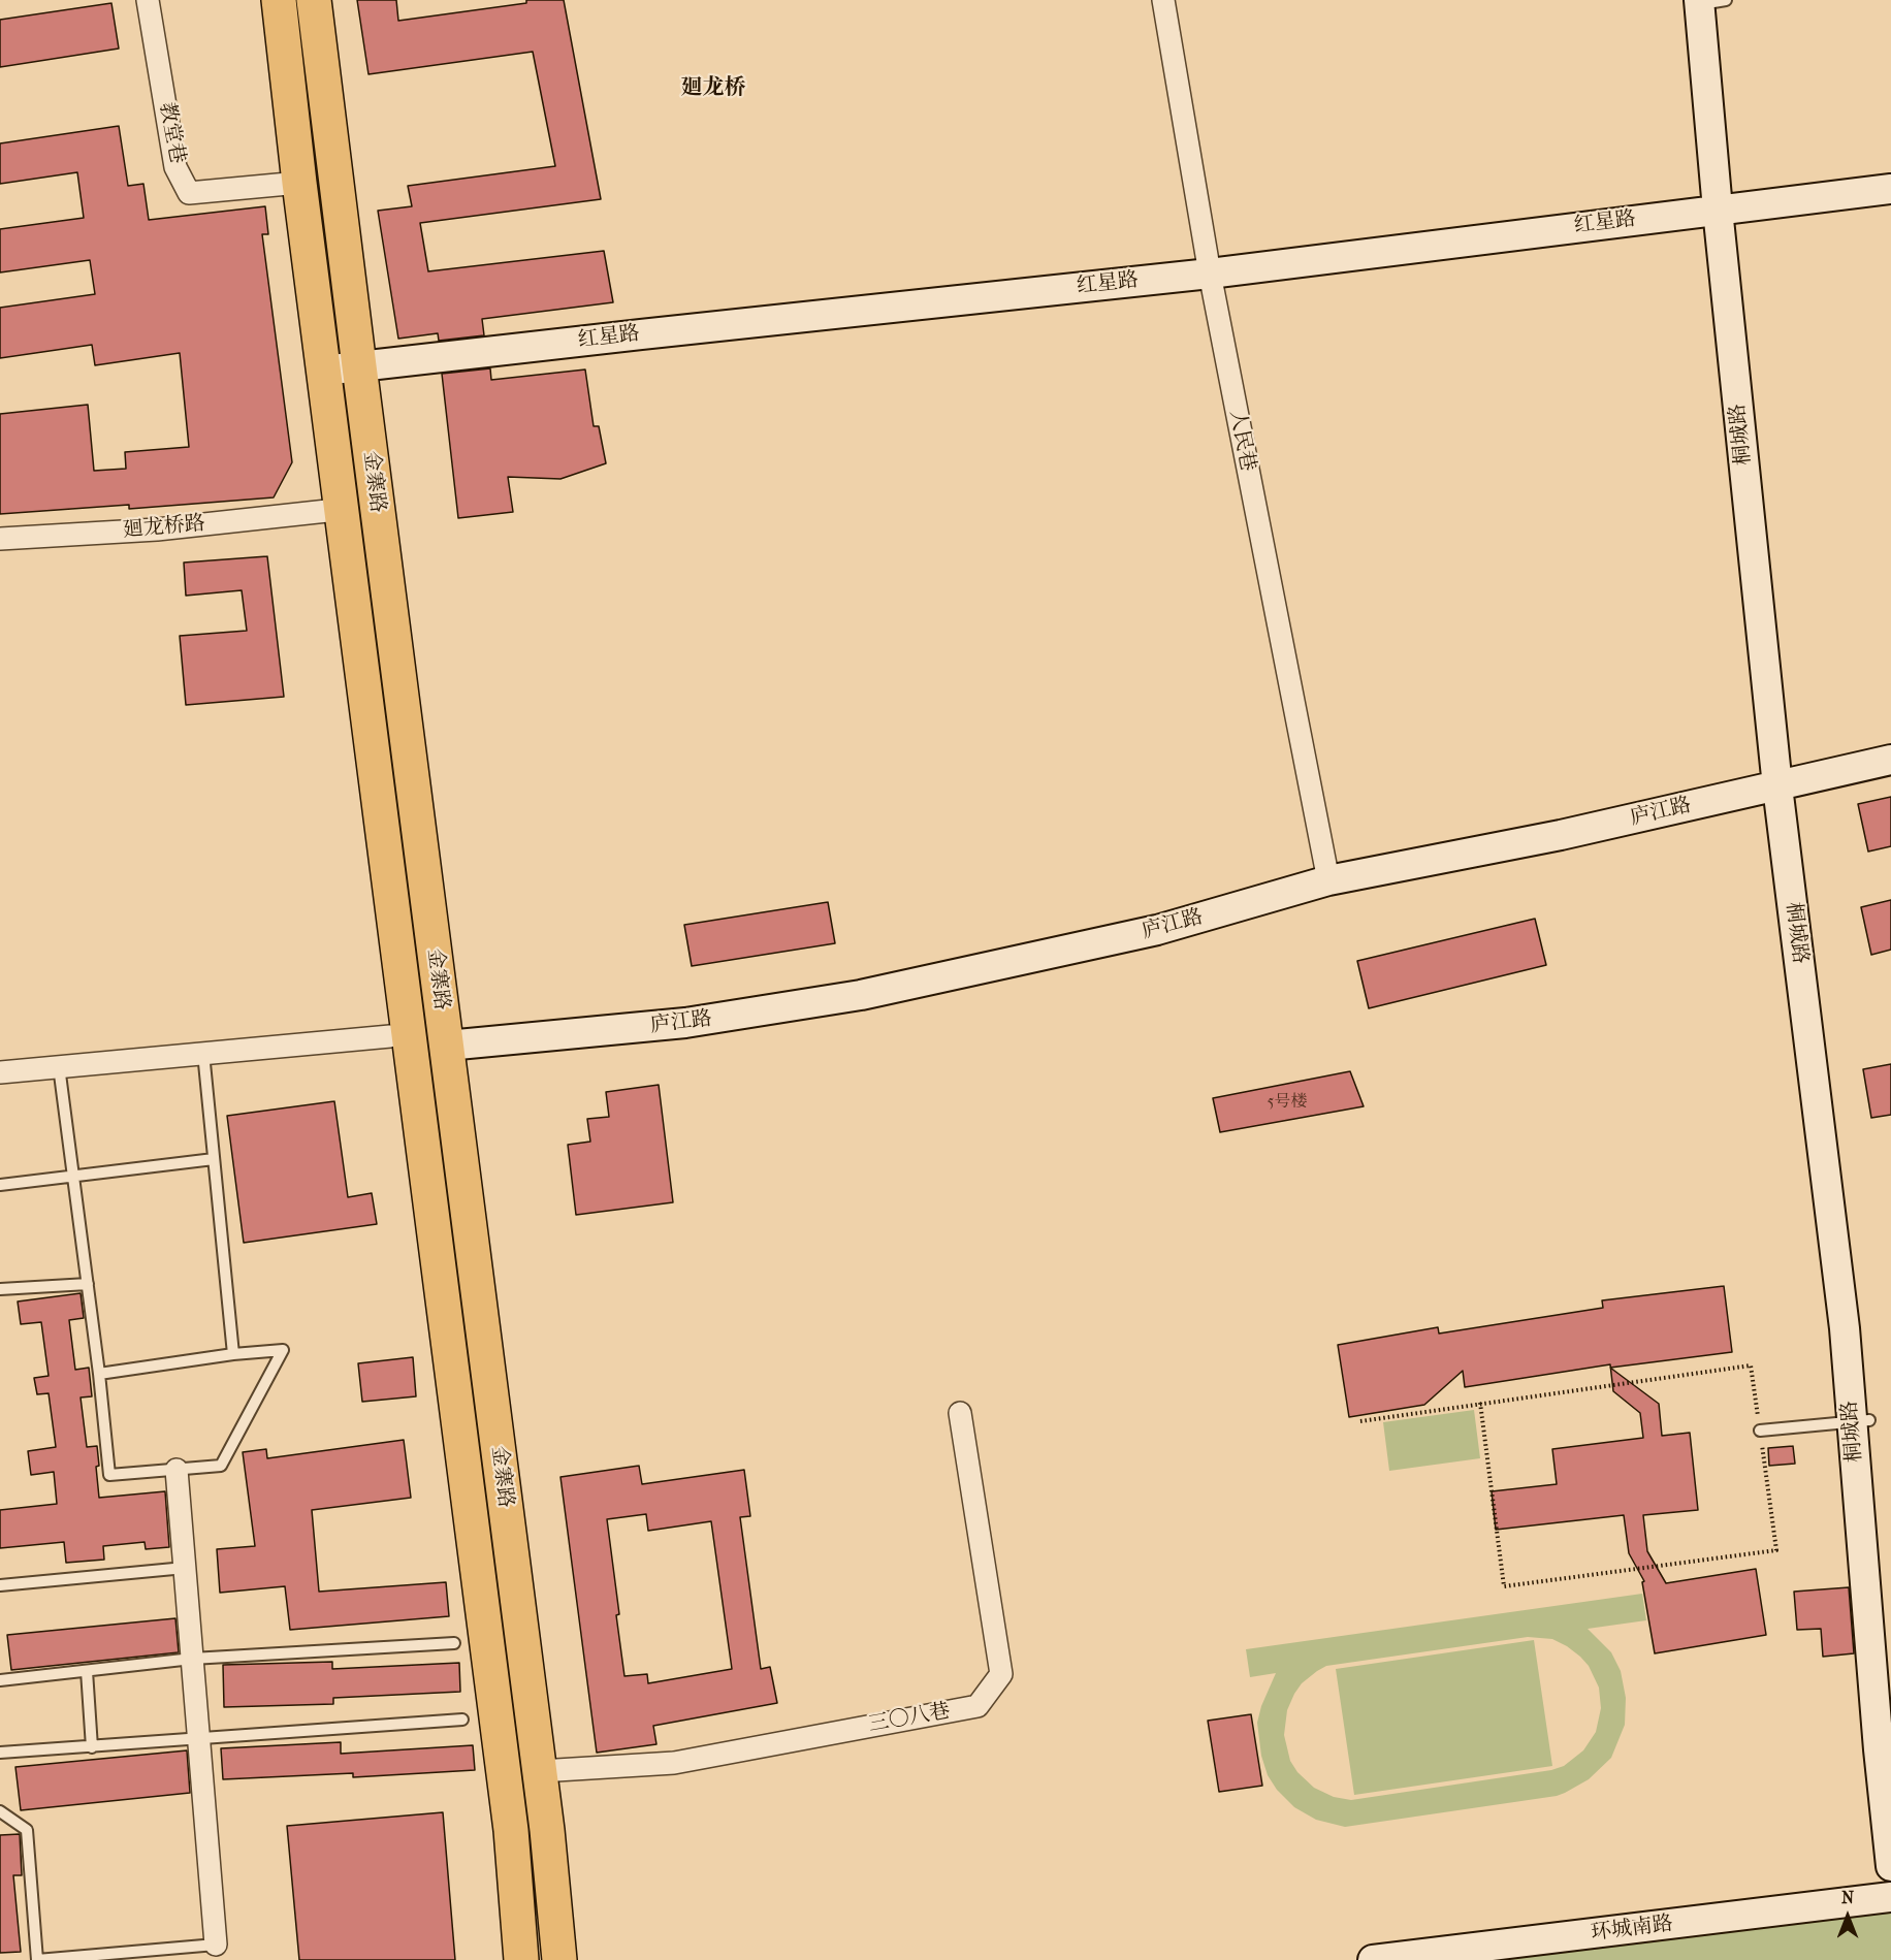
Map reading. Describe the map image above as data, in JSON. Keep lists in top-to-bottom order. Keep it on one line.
{"streets":{"main road":["金寨路"],"street":["教堂巷","红星路","桐城路","人民巷","廻龙桥路","庐江路","三〇八巷","环城南路"]},"crossings":[["教堂巷","金寨路"],["红星路","桐城路"],["红星路","人民巷"],["红星路","金寨路"],["桐城路","庐江路"],["人民巷","庐江路"],["金寨路","庐江路"],["金寨路","三〇八巷"]],"districts":["廻龙桥"],"house_numbers":["5号楼"],"north":"top"}
